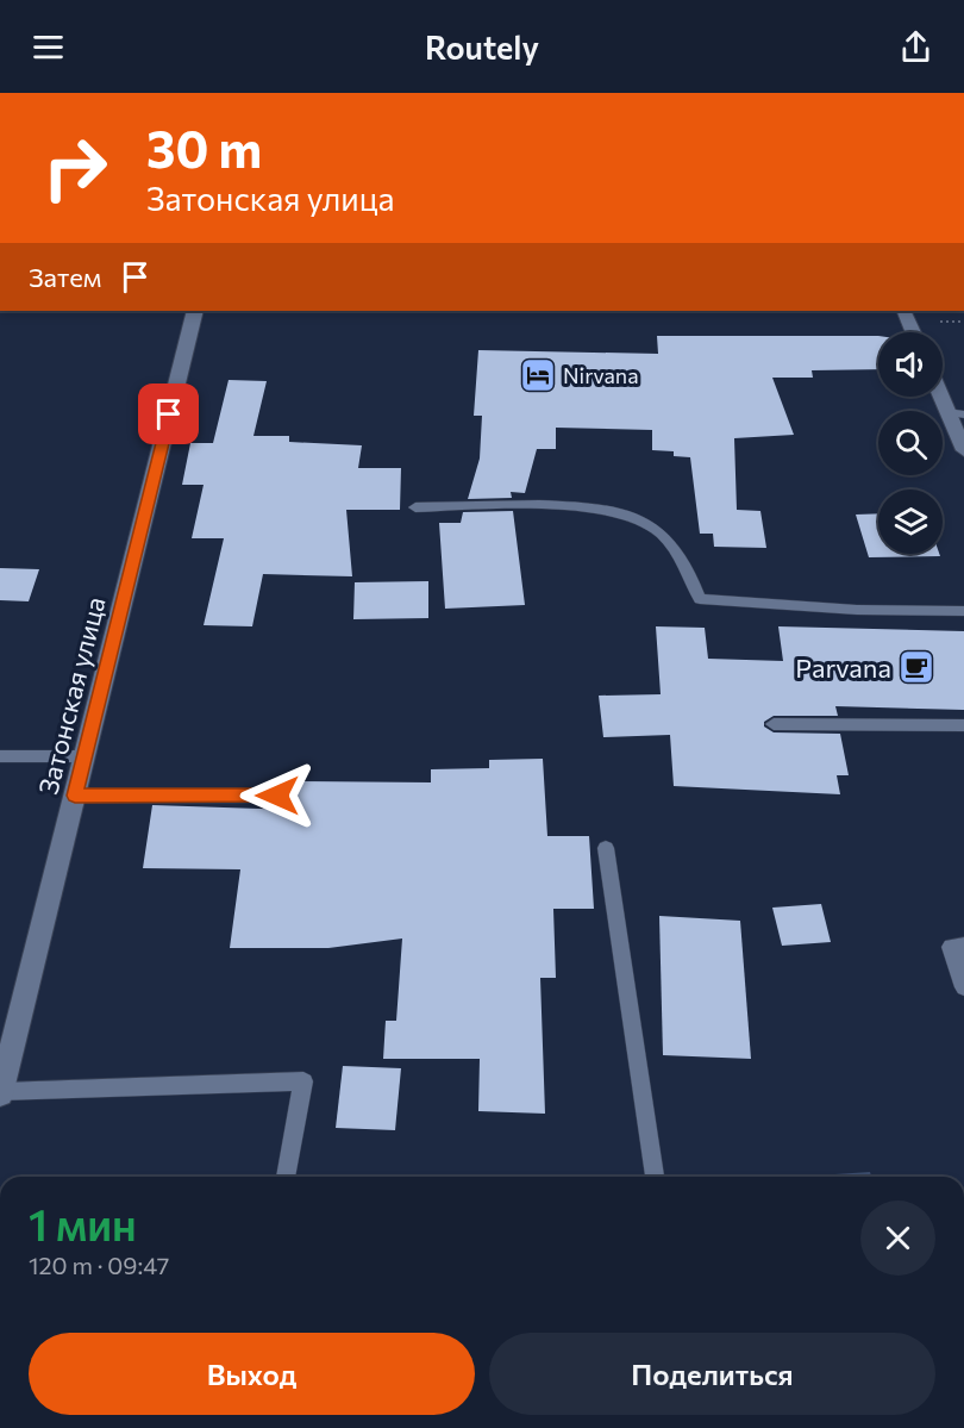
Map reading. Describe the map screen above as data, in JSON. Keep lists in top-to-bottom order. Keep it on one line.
{"streets":{"street":["Затонская улица"]},"places":{"hotel":["Nirvana"],"cafe":["Parvana"]},"page":{"header":"Routely","turn":["30 m","Затонская улица"],"then":"Затем","heading":["1 мин","120 m · 09:47"],"buttons":["Выход","Поделиться"]}}
